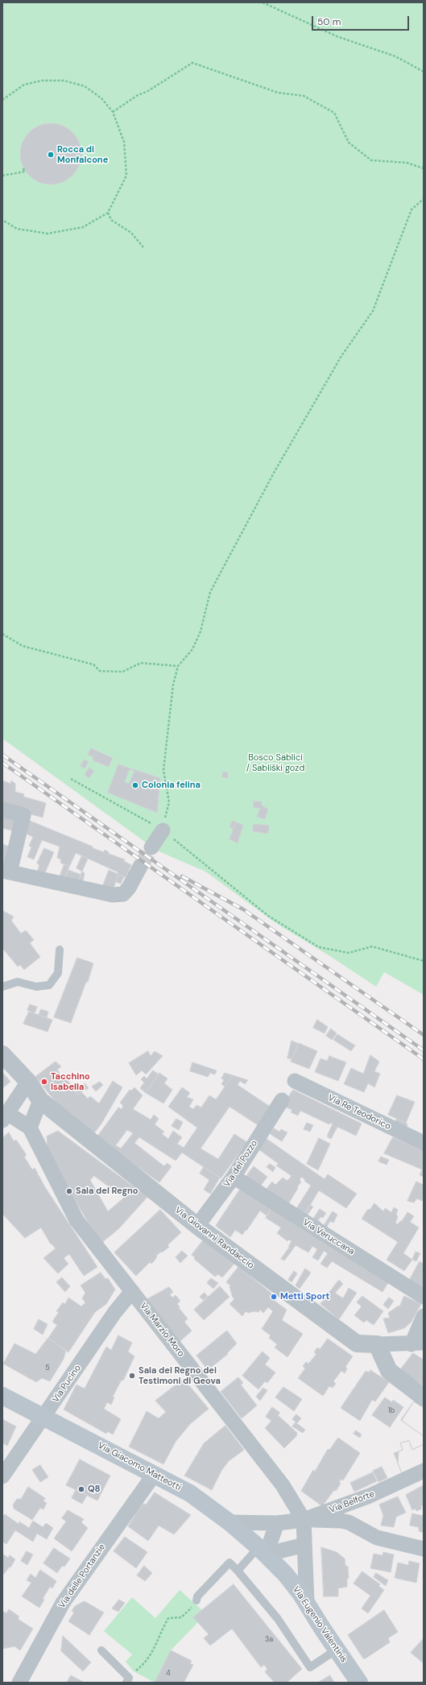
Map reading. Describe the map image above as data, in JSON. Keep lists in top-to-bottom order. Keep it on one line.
{"streets":{"main road":["Via Giacomo Matteotti","Via Eugenio Valentinis"],"street":["Via Re Teodorico","Via del Pozzo","Via Veruccana","Via Giovanni Randaccio","Via Marzio Moro","Via Pucino","Via Belforte","Via delle Portanzie"]},"crossings":[["Via del Pozzo","Via Veruccana"],["Via del Pozzo","Via Giovanni Randaccio"],["Via Marzio Moro","Via Pucino"],["Via Marzio Moro","Via Belforte"],["Via Marzio Moro","Via Eugenio Valentinis"],["Via Pucino","Via Giacomo Matteotti"],["Via Giacomo Matteotti","Via Belforte"],["Via Giacomo Matteotti","Via delle Portanzie"],["Via Giacomo Matteotti","Via Eugenio Valentinis"]],"parks":["Bosco Sablici / Sabliški gozd"],"places":["Rocca di Monfalcone","Colonia felina","Tacchino Isabella","Sala del Regno","Metti Sport","Sala del Regno dei Testimoni di Geova","Q8"],"house_numbers":["5","1b","3a","4"],"scale_bar":"50 m"}
